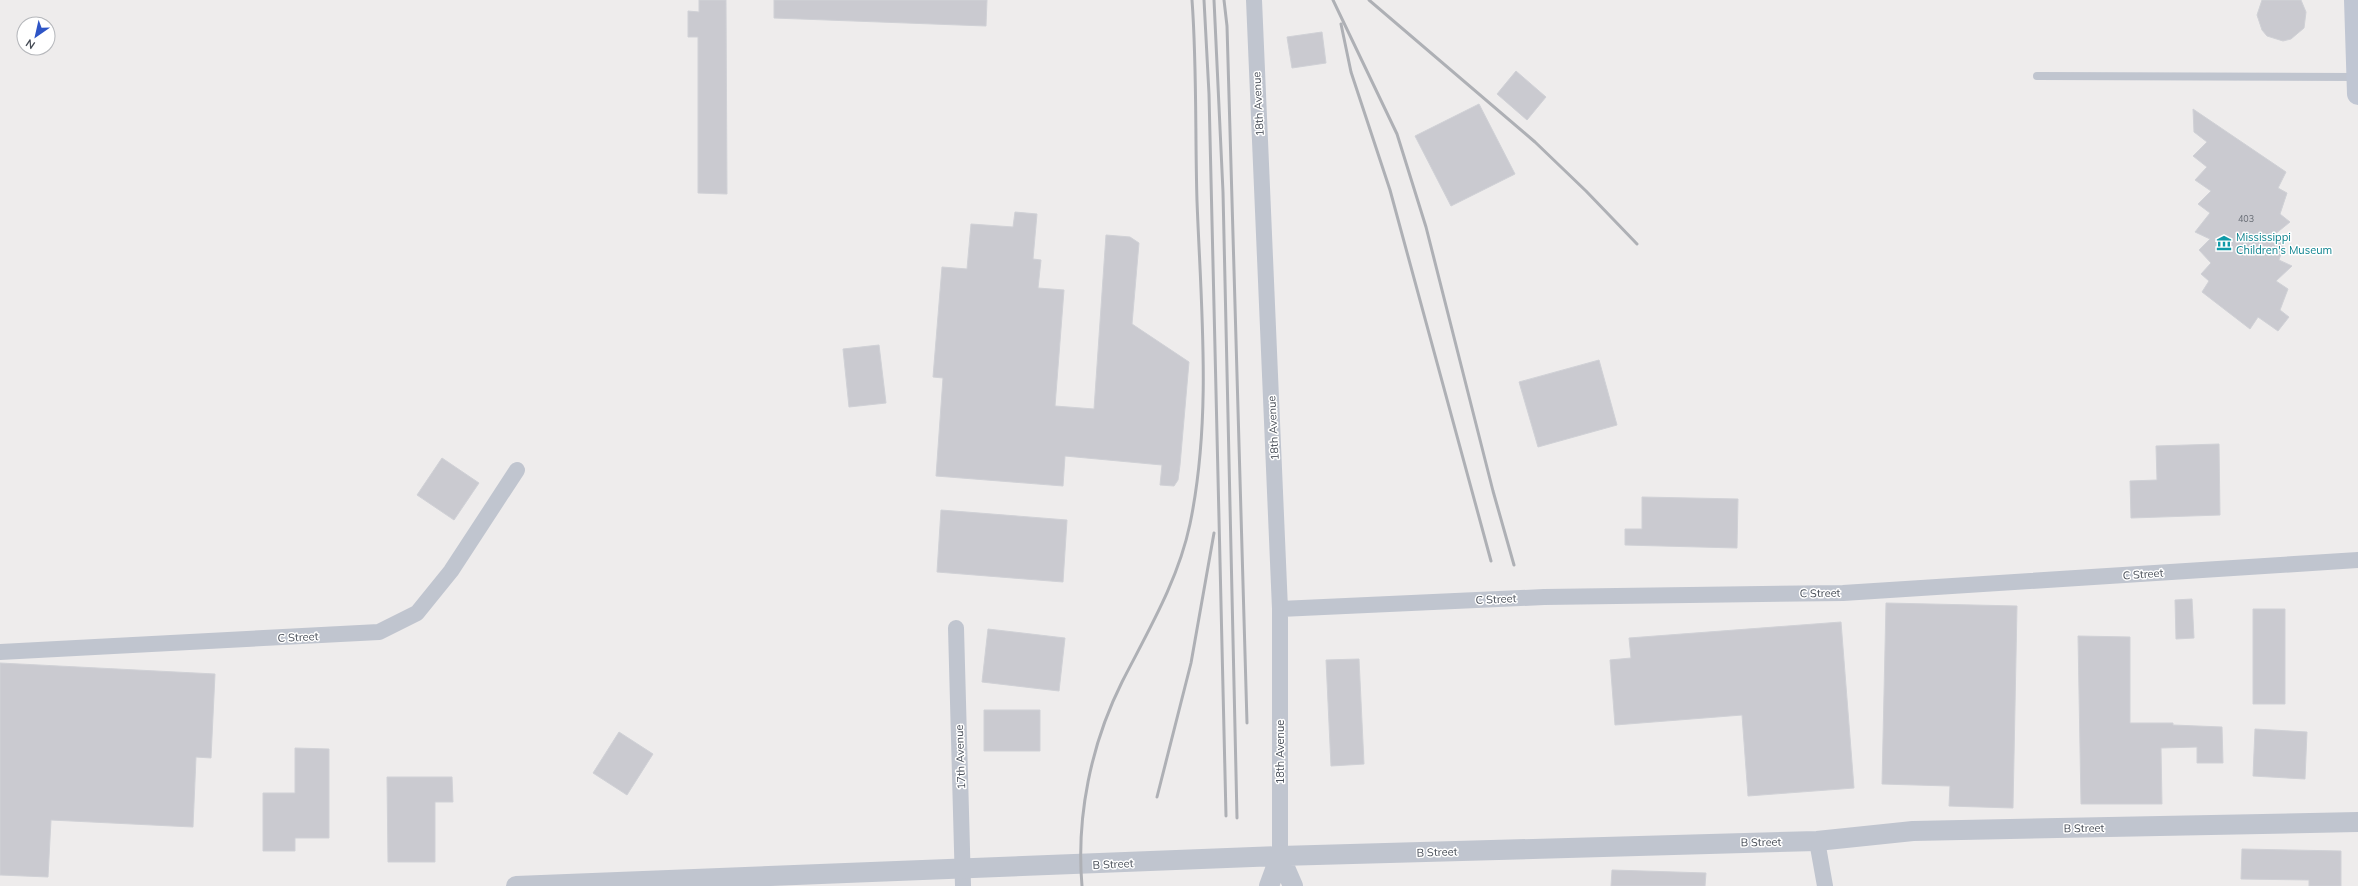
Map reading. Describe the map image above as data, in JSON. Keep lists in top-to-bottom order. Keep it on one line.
{"streets":{"street":["18th Avenue","C Street","17th Avenue","B Street"]},"crossings":[["18th Avenue","C Street"],["18th Avenue","B Street"],["17th Avenue","B Street"]],"places":{"museum":["Mississippi Children's Museum"]},"house_numbers":["403"],"north":"bottom left"}
